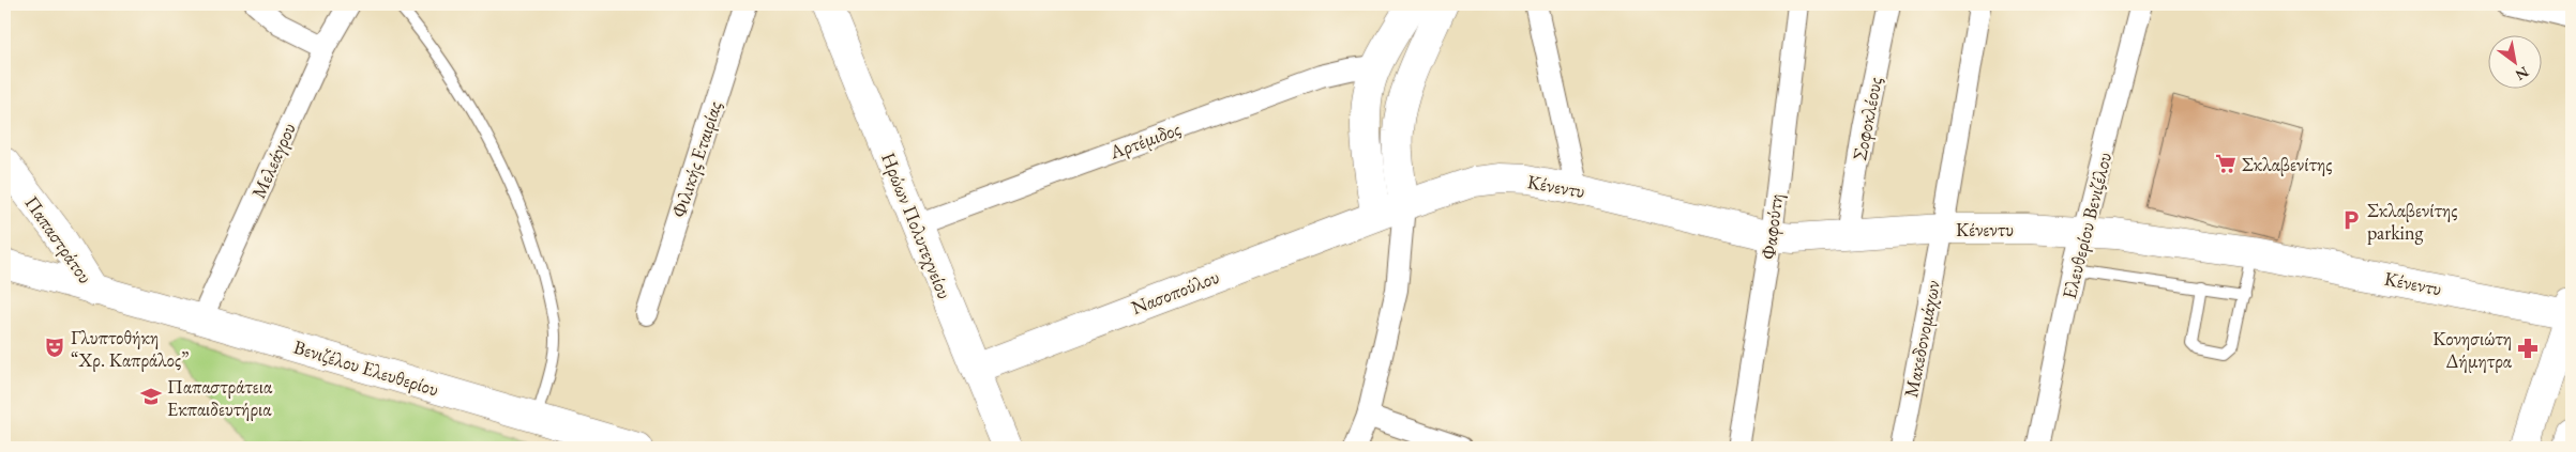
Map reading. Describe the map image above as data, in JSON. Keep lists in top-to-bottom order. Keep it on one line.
{"streets":{"street":["Σοφοκλέους","Αρτέμιδος","Φιλικής Εταιρίας","Μελεάγρου","Κένεντυ","Ηρώων Πολυτεχνείου","Ελευθερίου Βενιζέλου","Φαφούτη","Παπαστράτου","Νασοπούλου","Μακεδονομάχων","Βενιζέλου Ελευθερίου"]},"crossings":[["Σοφοκλέους","Κένεντυ"],["Αρτέμιδος","Ηρώων Πολυτεχνείου"],["Μελεάγρου","Βενιζέλου Ελευθερίου"],["Κένεντυ","Ελευθερίου Βενιζέλου"],["Κένεντυ","Φαφούτη"],["Κένεντυ","Νασοπούλου"],["Κένεντυ","Μακεδονομάχων"],["Ηρώων Πολυτεχνείου","Νασοπούλου"],["Παπαστράτου","Βενιζέλου Ελευθερίου"]],"places":{"supermarket":["Σκλαβενίτης"],"parking":["Σκλαβενίτης parking"],"theatre":["Γλυπτοθήκη “Χρ. Καπράλος”"],"pharmacy":["Κονησιώτη Δήμητρα"],"school or university":["Παπαστράτεια Εκπαιδευτήρια"]},"north":"bottom right"}
